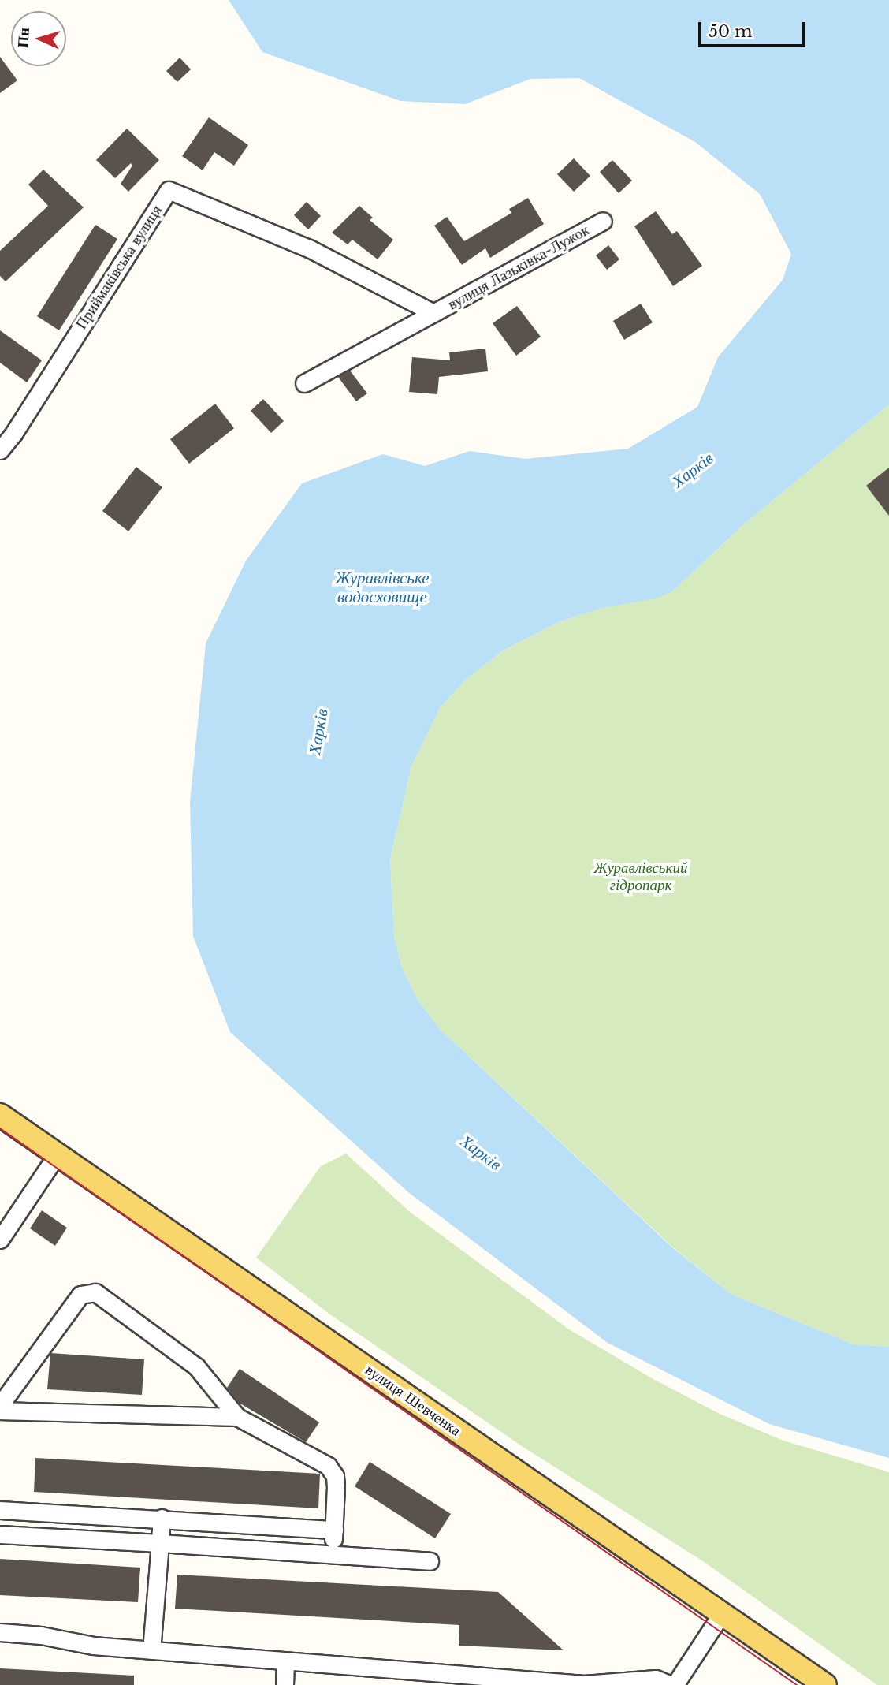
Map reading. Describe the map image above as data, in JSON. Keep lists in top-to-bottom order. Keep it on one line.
{"streets":{"main road":["вулиця Шевченка"],"street":["Приймаківська вулиця","вулиця Лазьківка-Лужок"]},"crossings":[["Приймаківська вулиця","вулиця Лазьківка-Лужок"]],"water":["Харків","Журавлівське водосховище"],"parks":["Журавлівський гідропарк"],"scale_bar":"50 m","north":"left"}
